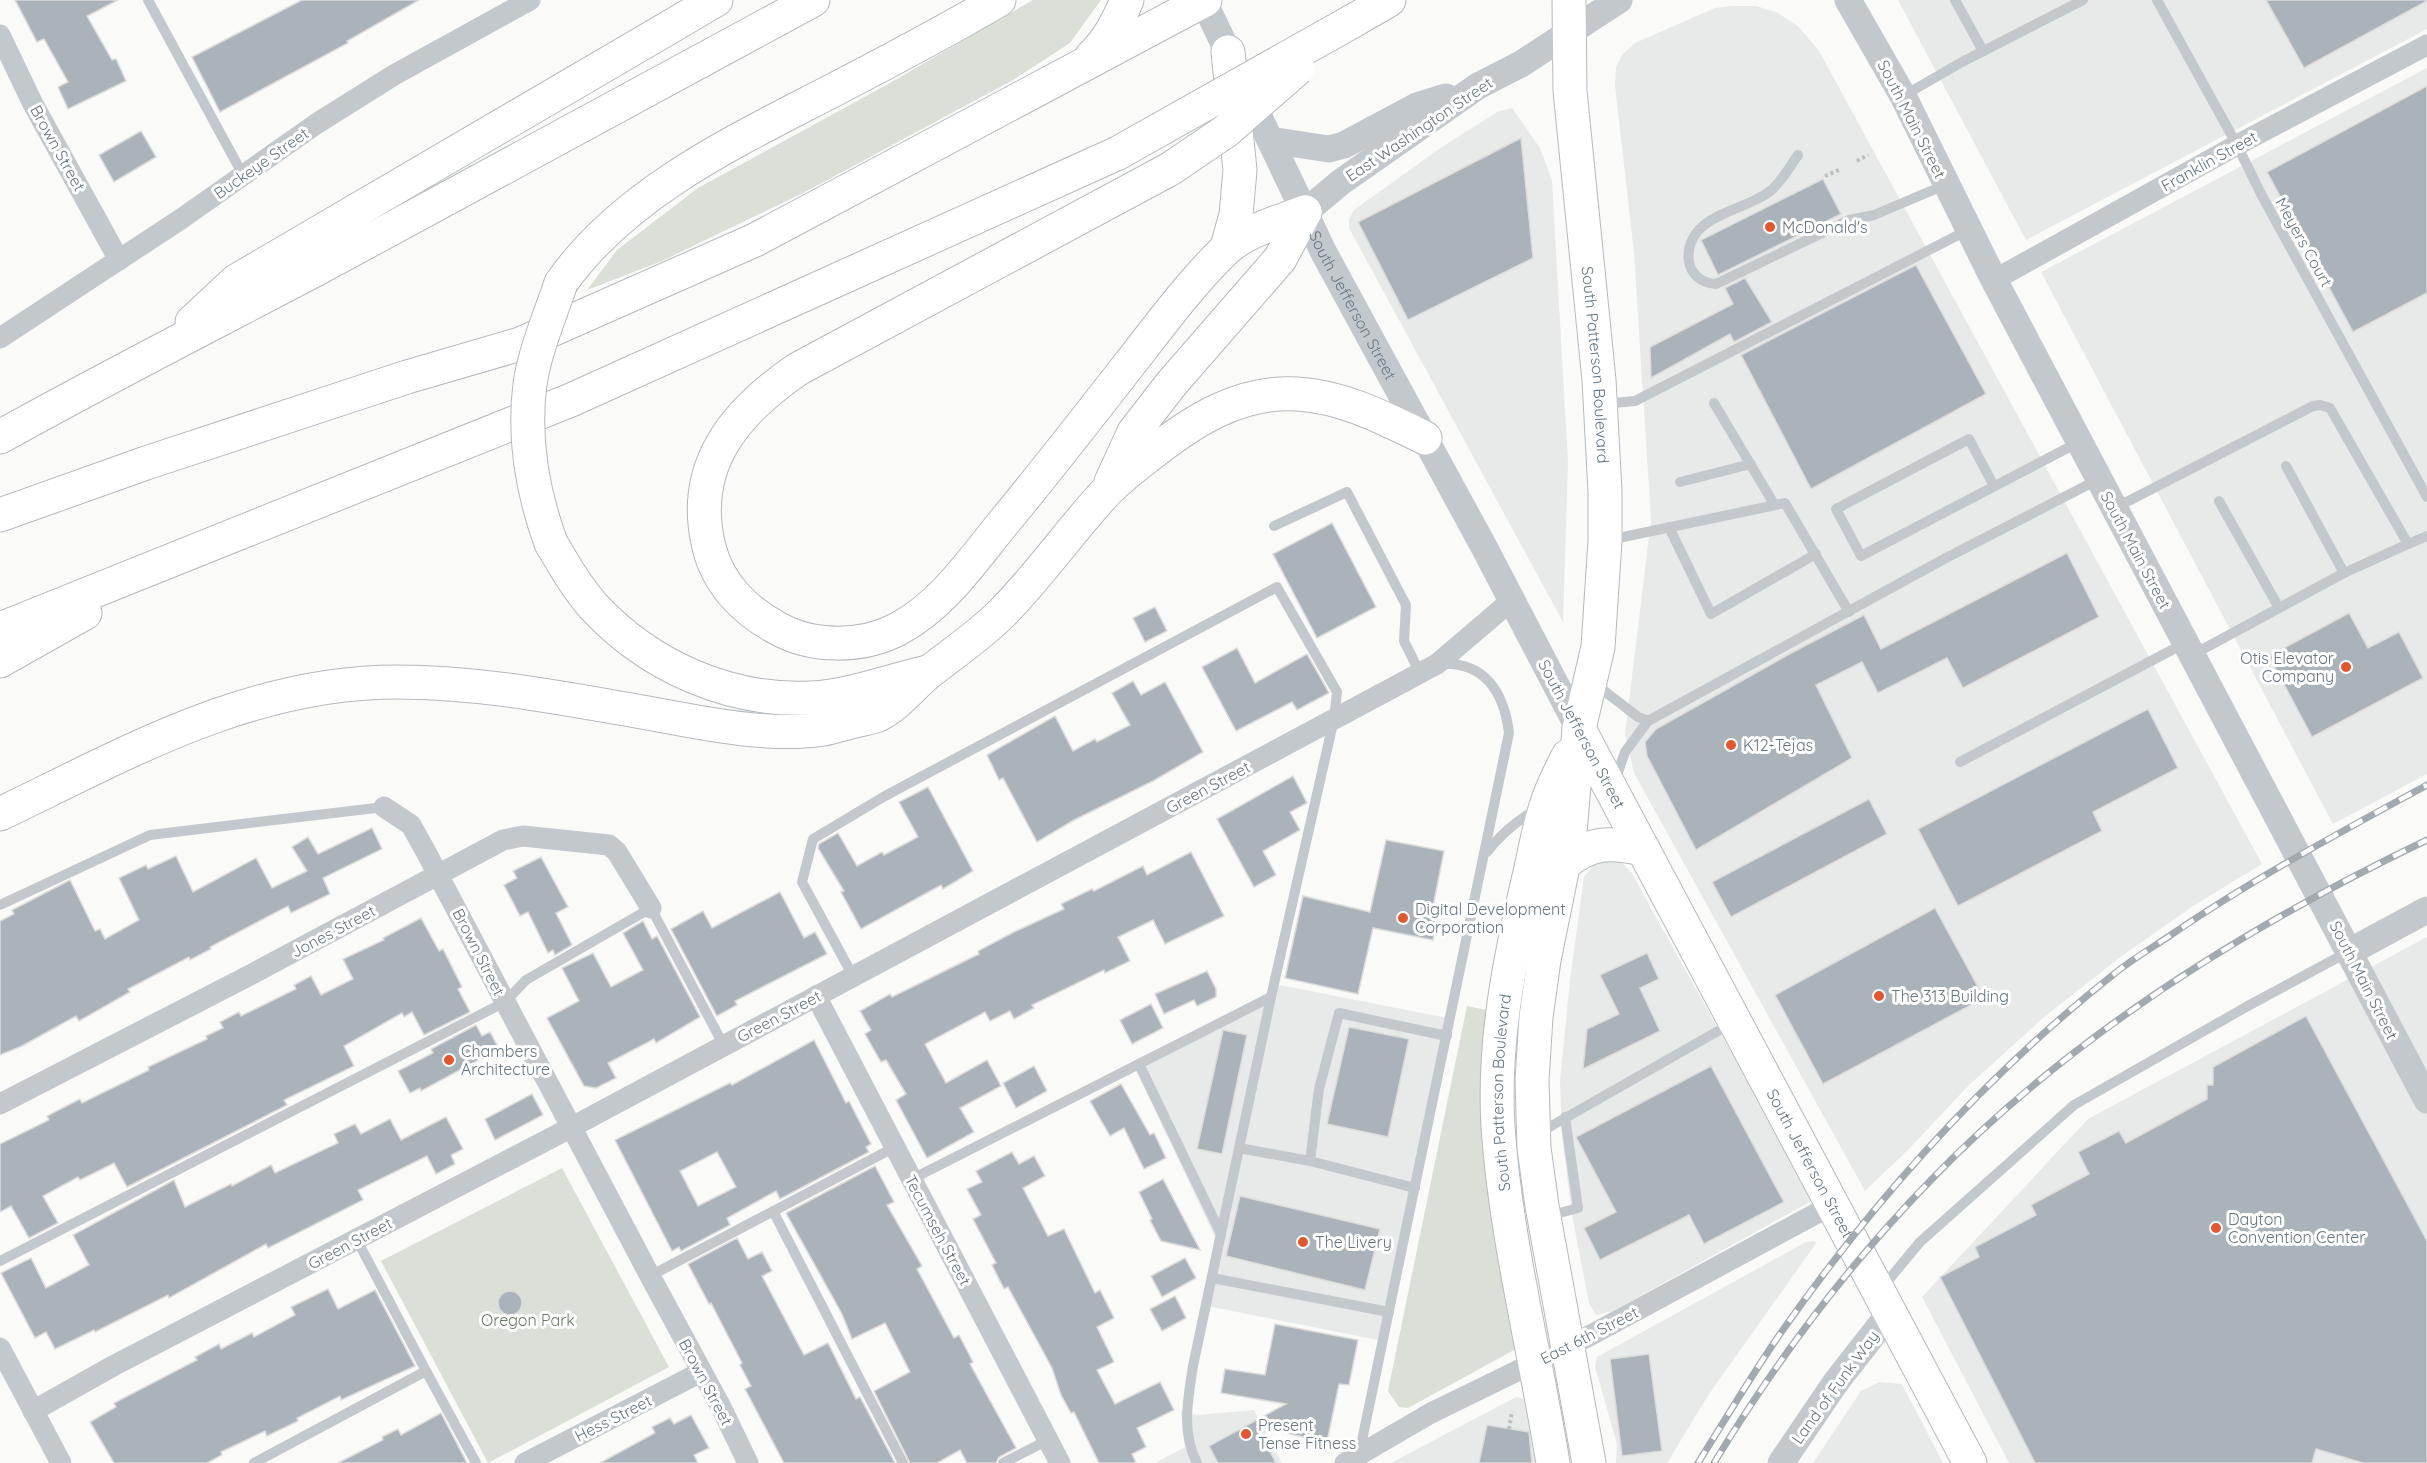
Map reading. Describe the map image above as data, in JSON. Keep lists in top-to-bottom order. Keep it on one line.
{"streets":{"main road":["South Jefferson Street","South Patterson Boulevard"],"street":["South Main Street","East Washington Street","Brown Street","Franklin Street","Buckeye Street","Green Street","Jones Street","Tecumseh Street","East 6th Street","Land of Funk Way","Hess Street"],"lane":["Meyers Court"]},"crossings":[["South Main Street","Franklin Street"],["East Washington Street","South Jefferson Street"],["East Washington Street","South Patterson Boulevard"],["Brown Street","Buckeye Street"],["Brown Street","Green Street"],["Brown Street","Jones Street"],["Brown Street","Hess Street"],["Franklin Street","Meyers Court"],["South Jefferson Street","South Patterson Boulevard"],["South Jefferson Street","Green Street"],["South Jefferson Street","East 6th Street"],["South Jefferson Street","Land of Funk Way"],["South Patterson Boulevard","East 6th Street"],["Green Street","Tecumseh Street"]],"parks":["Oregon Park"],"places":["McDonald's","Otis Elevator Company","K12-Tejas","Digital Development Corporation","The 313 Building","Chambers Architecture","Dayton Convention Center","The Livery","Present Tense Fitness"]}
